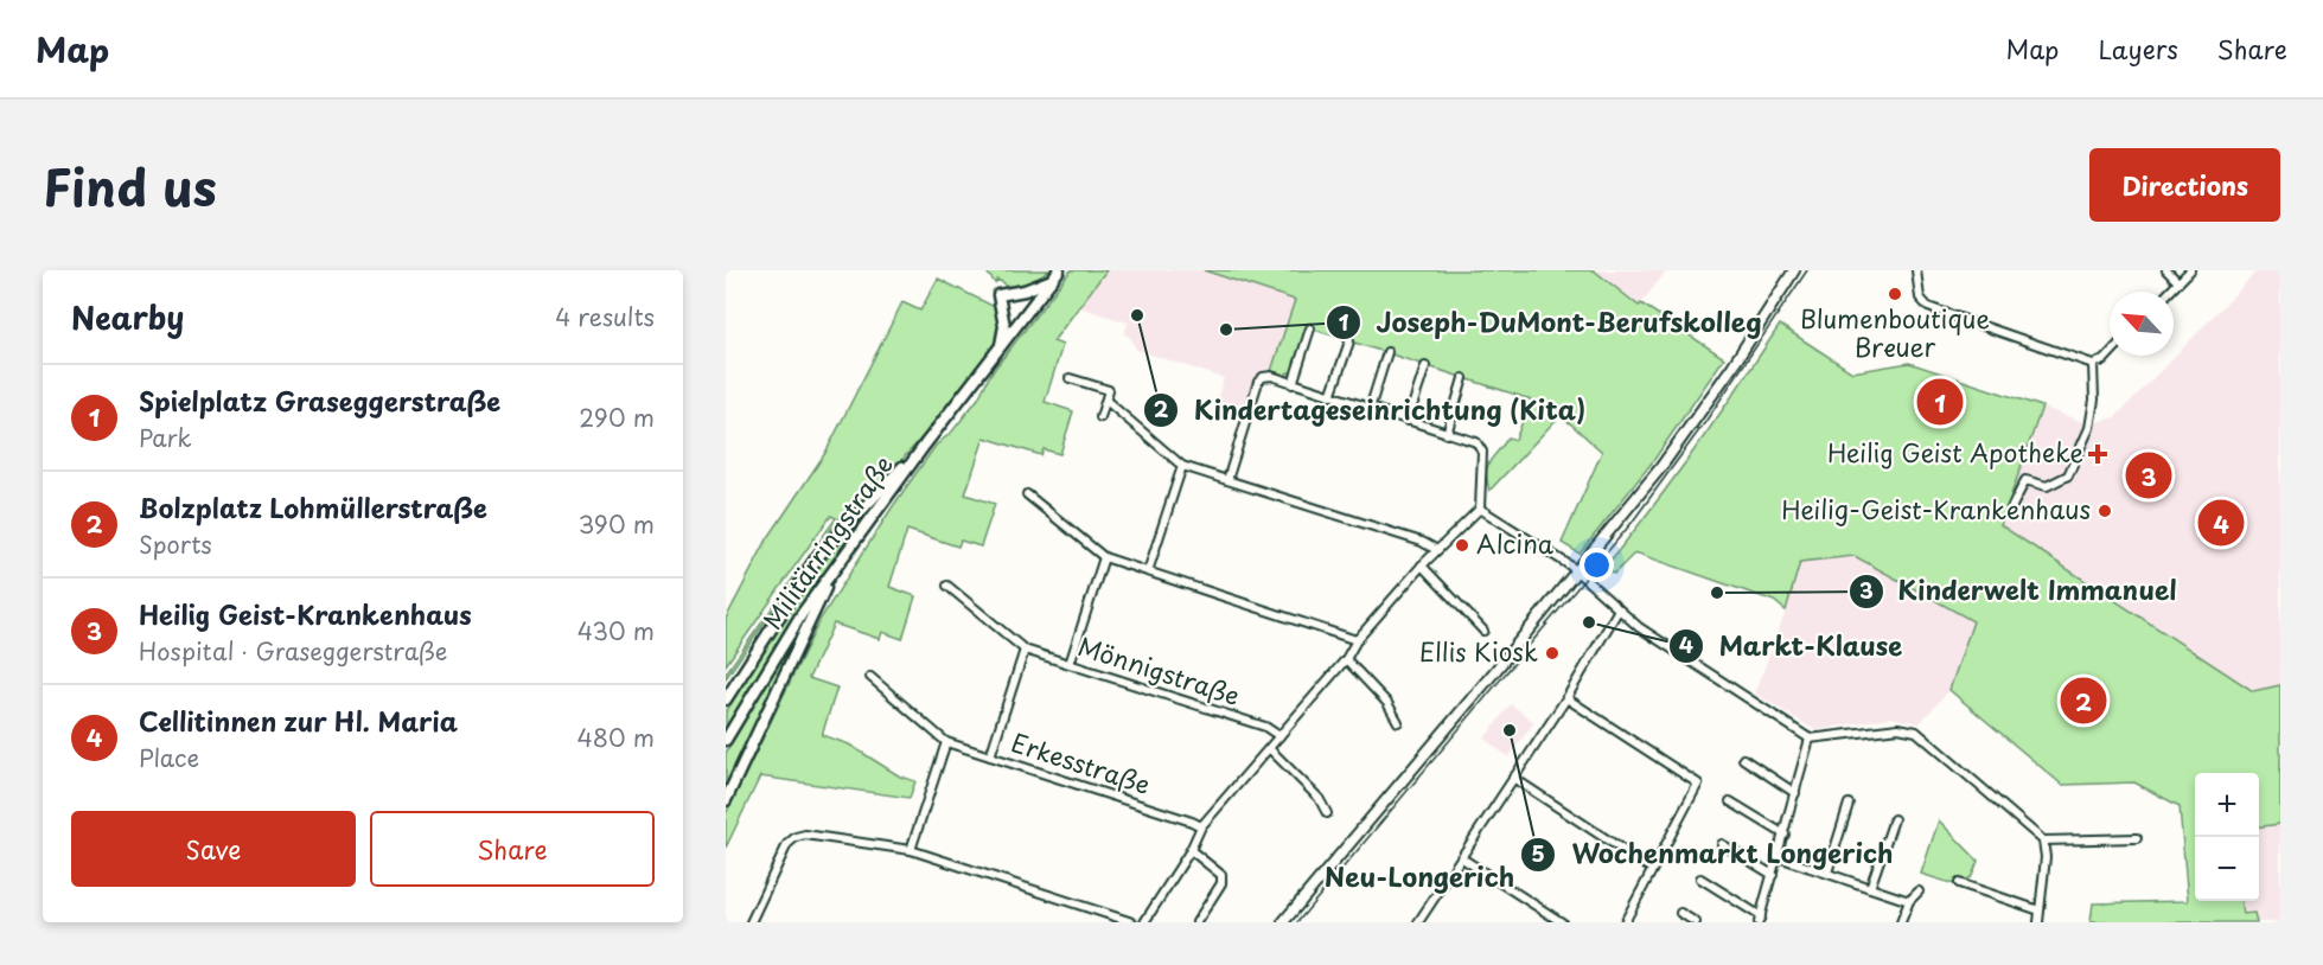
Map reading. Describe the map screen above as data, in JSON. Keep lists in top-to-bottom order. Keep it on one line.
{"streets":{"main road":["Militärringstraße"],"street":["Mönnigstraße","Erkesstraße"]},"districts":["Neu-Longerich"],"places":{"other":["Blumenboutique Breuer","Kindertageseinrichtung (Kita)","Joseph-DuMont-Berufskolleg","Heilig-Geist-Krankenhaus","Alcina","Kinderwelt Immanuel","Markt-Klause","Ellis Kiosk","Wochenmarkt Longerich"],"health":["Heilig Geist Apotheke"]},"north":"top left","page":{"header":"Map","nav":["Map","Layers","Share"],"title":"Find us","buttons":["Directions",["Save","Share"]],"heading":["Nearby","4 results"],"list":[{"mark":"1","name":"Spielplatz Graseggerstraße","note":"Park","value":"290 m"},{"mark":"2","name":"Bolzplatz Lohmüllerstraße","note":"Sports","value":"390 m"},{"mark":"3","name":"Heilig Geist-Krankenhaus","note":"Hospital · Graseggerstraße","value":"430 m"},{"mark":"4","name":"Cellitinnen zur Hl. Maria","note":"Place","value":"480 m"}],"pins":["1","3","4","2"],"map_buttons":["+","−"]}}
